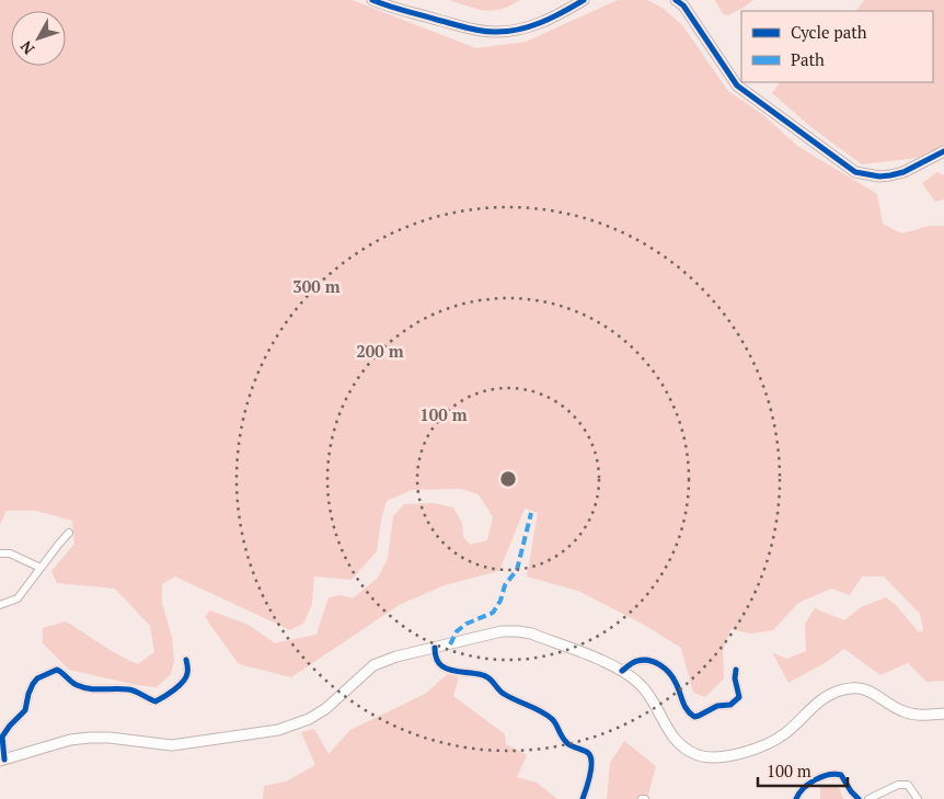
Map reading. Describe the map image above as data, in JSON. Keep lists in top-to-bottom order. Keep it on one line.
{"legend":["Cycle path","Path"],"scale_bar":"100 m","north":"bottom left","rings":["300 m","200 m","100 m"]}
